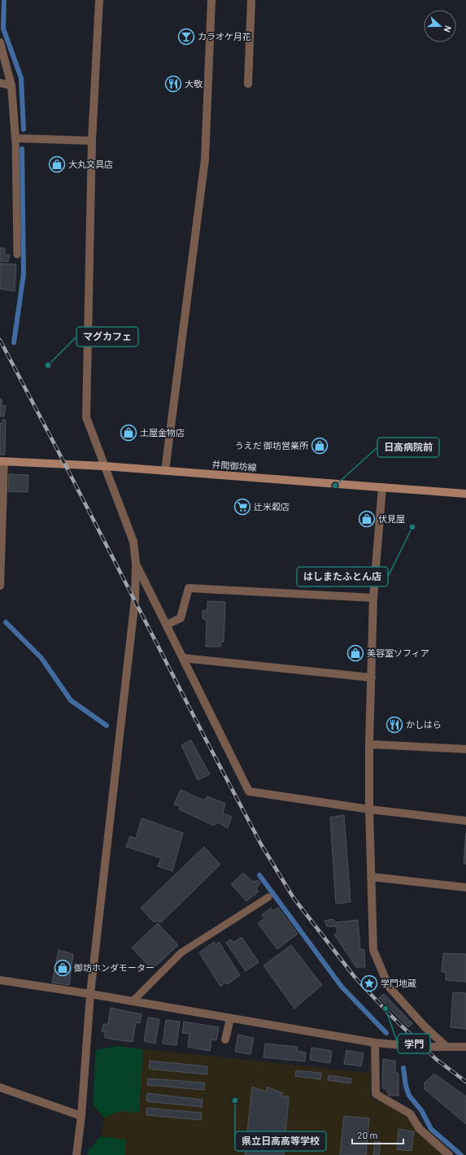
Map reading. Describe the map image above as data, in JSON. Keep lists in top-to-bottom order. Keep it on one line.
{"streets":{"main road":["井関御坊線"]},"places":{"bar":["カラオケ月花"],"restaurant":["大敬","かしはら"],"shop":["大丸文具店","土屋金物店","うえだ 御坊営業所","伏見屋","美容室ソフィア","御坊ホンダモーター"],"other":["マグカフェ","日高病院前","はしまたふとん店","学門","県立日高高等学校"],"supermarket":["辻米穀店"],"place":["学門地蔵"]},"scale_bar":"20 m","north":"right"}
